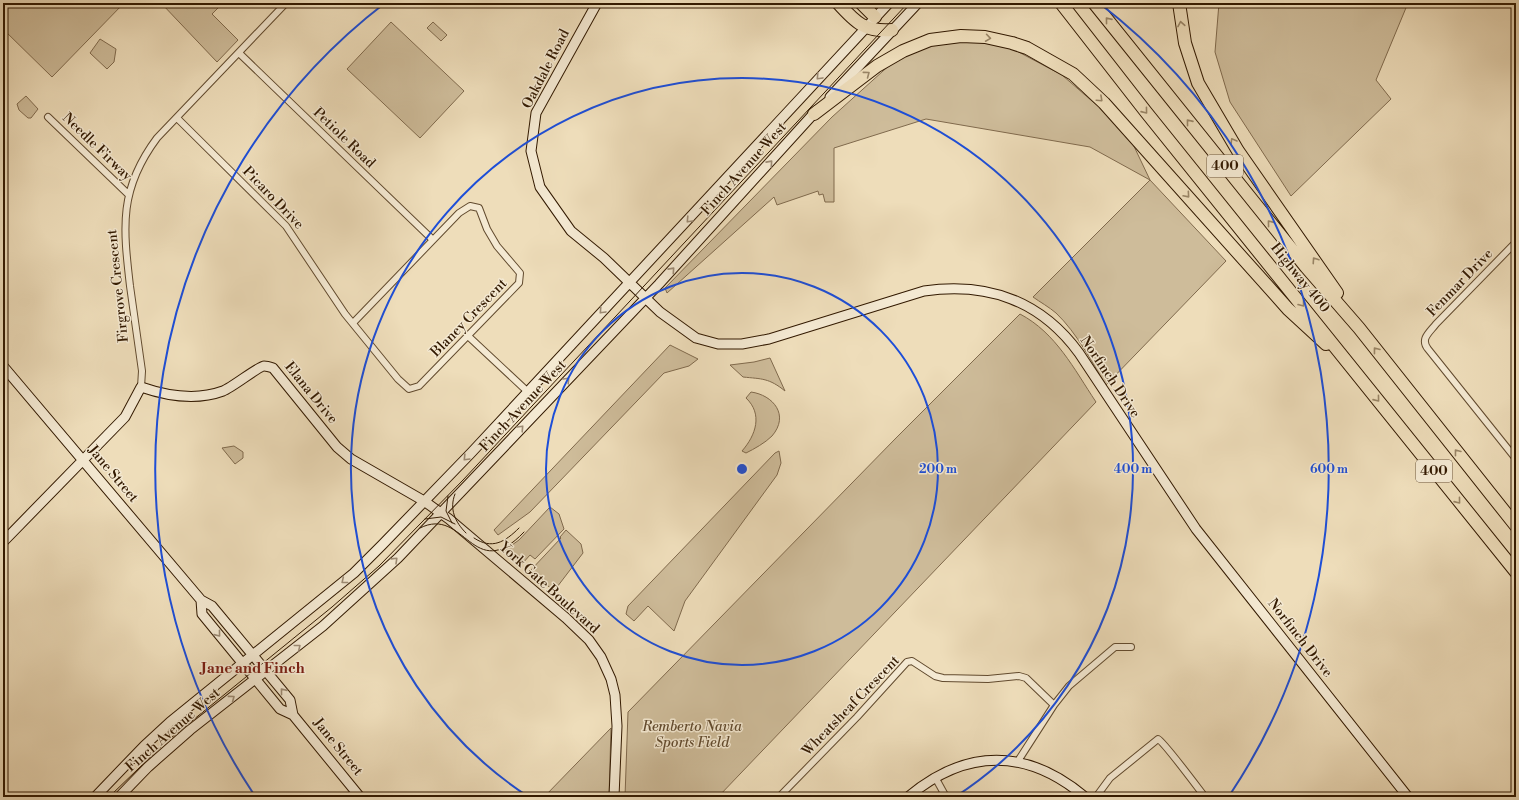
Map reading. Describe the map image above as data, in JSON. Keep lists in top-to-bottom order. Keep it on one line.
{"streets":{"highway":["400","Highway 400"],"main road":["Oakdale Road","Finch Avenue West","Firgrove Crescent","Norfinch Drive","Elana Drive","Jane Street","York Gate Boulevard"],"street":["Petiole Road","Needle Firway","Picaro Drive","Fenmar Drive","Blaney Crescent","Wheatsheaf Crescent"]},"crossings":[["Oakdale Road","Finch Avenue West"],["Oakdale Road","Norfinch Drive"],["Petiole Road","Firgrove Crescent"],["Petiole Road","Blaney Crescent"],["Needle Firway","Firgrove Crescent"],["Finch Avenue West","Norfinch Drive"],["Finch Avenue West","Elana Drive"],["Finch Avenue West","Jane Street"],["Finch Avenue West","York Gate Boulevard"],["Picaro Drive","Firgrove Crescent"],["Picaro Drive","Blaney Crescent"],["Firgrove Crescent","Elana Drive"],["Firgrove Crescent","Jane Street"],["Elana Drive","York Gate Boulevard"]],"districts":["Jane and Finch"],"parks":["Remberto Navia Sports Field"],"rings":["200 m","400 m","600 m"]}
